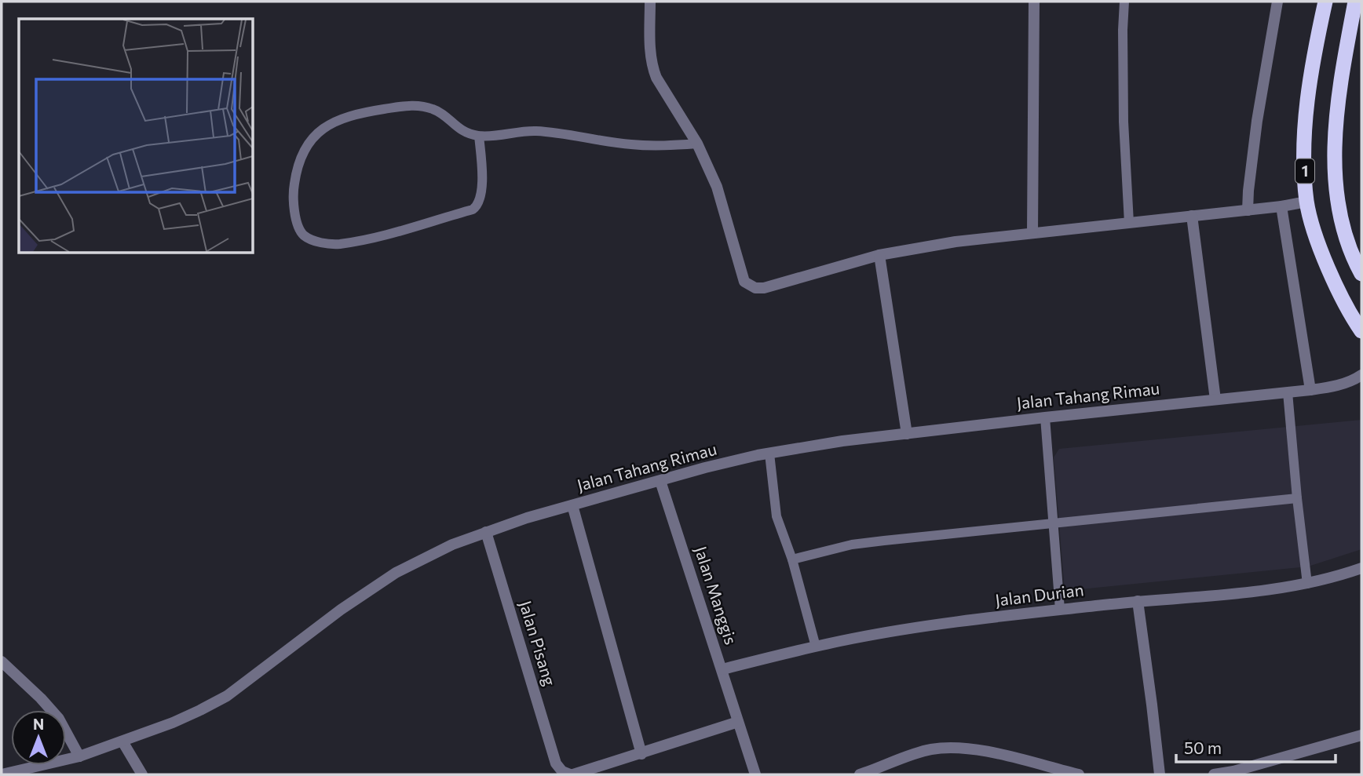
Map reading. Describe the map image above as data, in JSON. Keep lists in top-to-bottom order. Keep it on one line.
{"streets":{"highway":["1"],"street":["Jalan Tahang Rimau","Jalan Manggis","Jalan Durian","Jalan Pisang"]},"crossings":[["Jalan Tahang Rimau","Jalan Manggis"],["Jalan Tahang Rimau","Jalan Pisang"],["Jalan Manggis","Jalan Durian"]],"scale_bar":"50 m","north":"top"}
